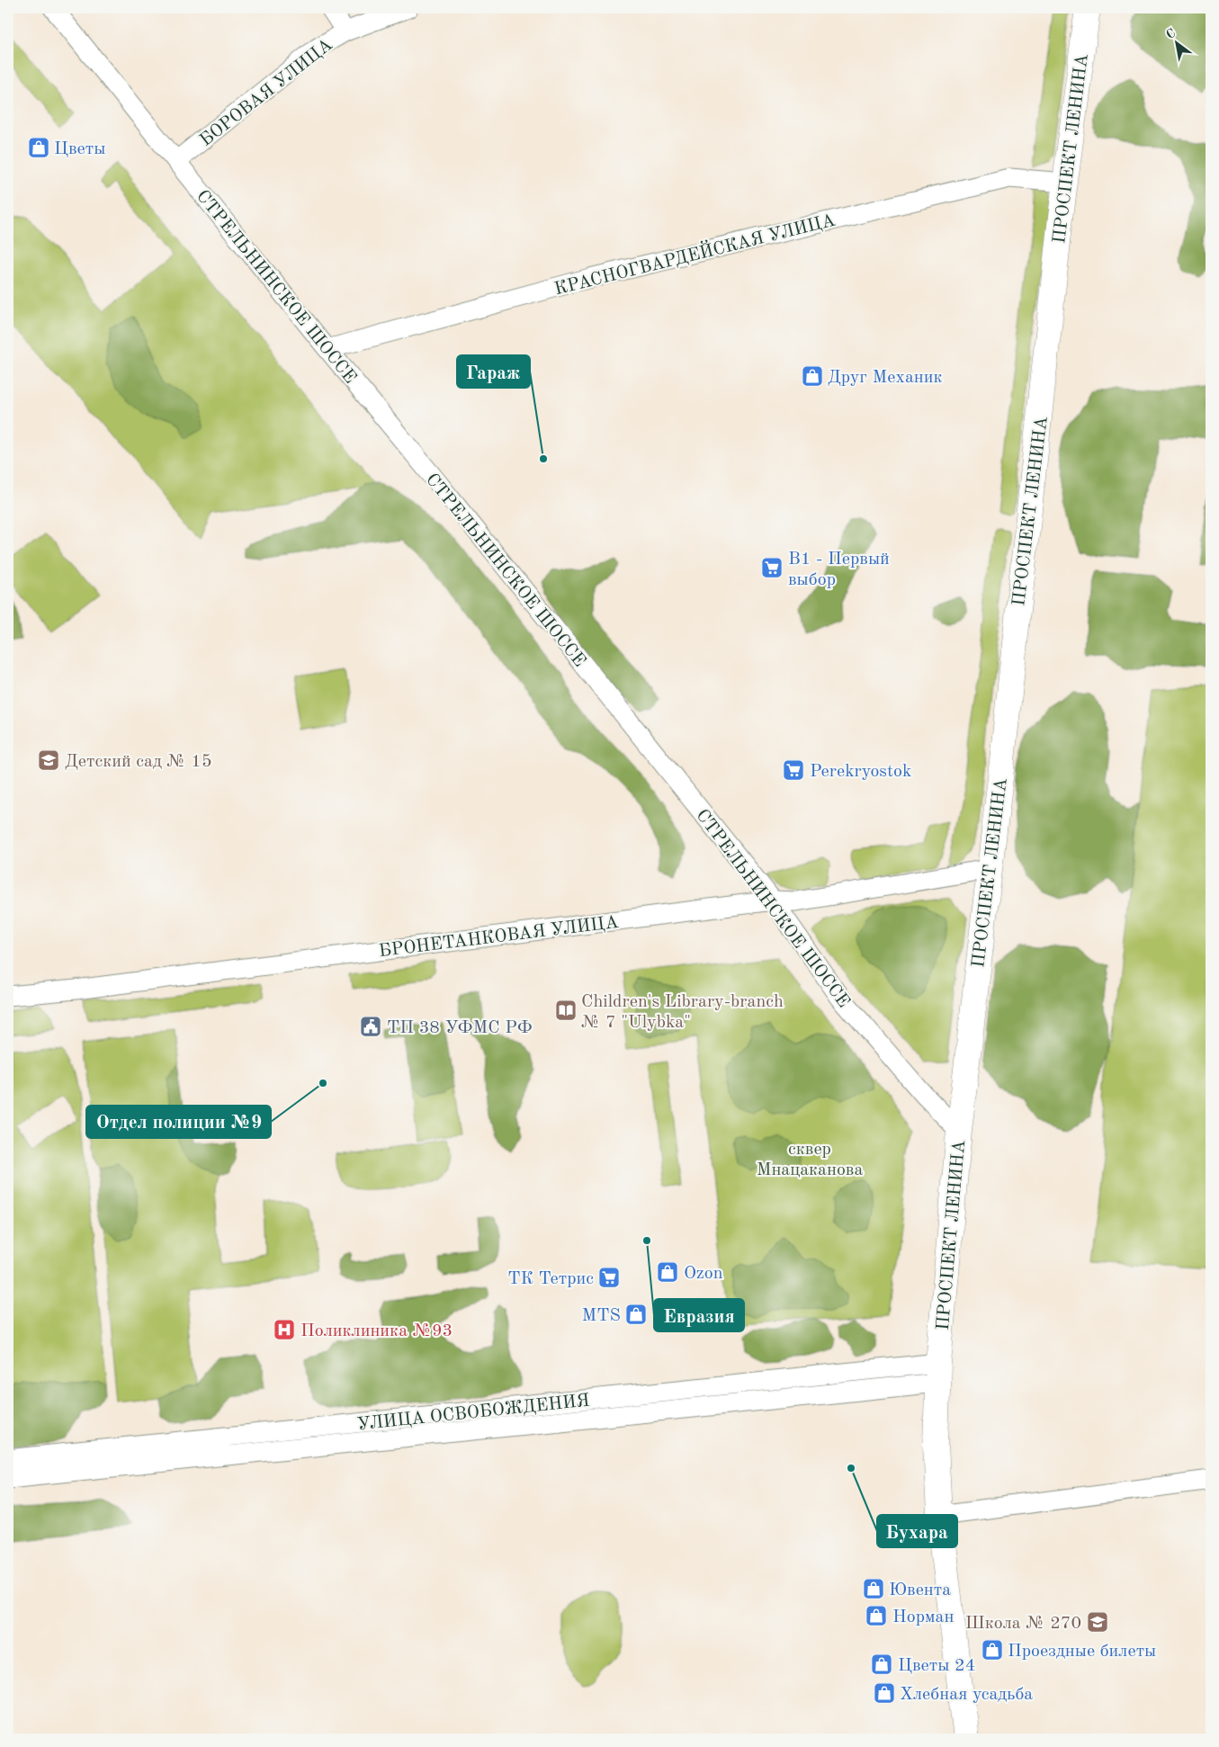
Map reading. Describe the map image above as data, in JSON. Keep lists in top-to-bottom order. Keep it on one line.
{"streets":{"main road":["ПРОСПЕКТ ЛЕНИНА"],"street":["БОРОВАЯ УЛИЦА","КРАСНОГВАРДЕЙСКАЯ УЛИЦА","СТРЕЛЬНИНСКОЕ ШОССЕ","БРОНЕТАНКОВАЯ УЛИЦА","УЛИЦА ОСВОБОЖДЕНИЯ"]},"crossings":[["БОРОВАЯ УЛИЦА","СТРЕЛЬНИНСКОЕ ШОССЕ"],["ПРОСПЕКТ ЛЕНИНА","КРАСНОГВАРДЕЙСКАЯ УЛИЦА"],["ПРОСПЕКТ ЛЕНИНА","СТРЕЛЬНИНСКОЕ ШОССЕ"],["ПРОСПЕКТ ЛЕНИНА","БРОНЕТАНКОВАЯ УЛИЦА"],["ПРОСПЕКТ ЛЕНИНА","УЛИЦА ОСВОБОЖДЕНИЯ"],["КРАСНОГВАРДЕЙСКАЯ УЛИЦА","СТРЕЛЬНИНСКОЕ ШОССЕ"],["СТРЕЛЬНИНСКОЕ ШОССЕ","БРОНЕТАНКОВАЯ УЛИЦА"]],"parks":["сквер Мнацаканова"],"places":{"shop":["Цветы","Друг Механик","Ozon","MTS","Ювента","Норман","Проездные билеты","Цветы 24","Хлебная усадьба"],"other":["Гараж","Отдел полиции №9","Евразия","Бухара"],"supermarket":["В1 - Первый выбор","Perekryostok","ТК Тетрис"],"school or university":["Детский сад № 15","Школа № 270"],"library":["Children's Library-branch № 7 \"Ulybka\""],"public building":["ТП 38 УФМС РФ"],"hospital":["Поликлиника №93"]},"north":"top left"}
